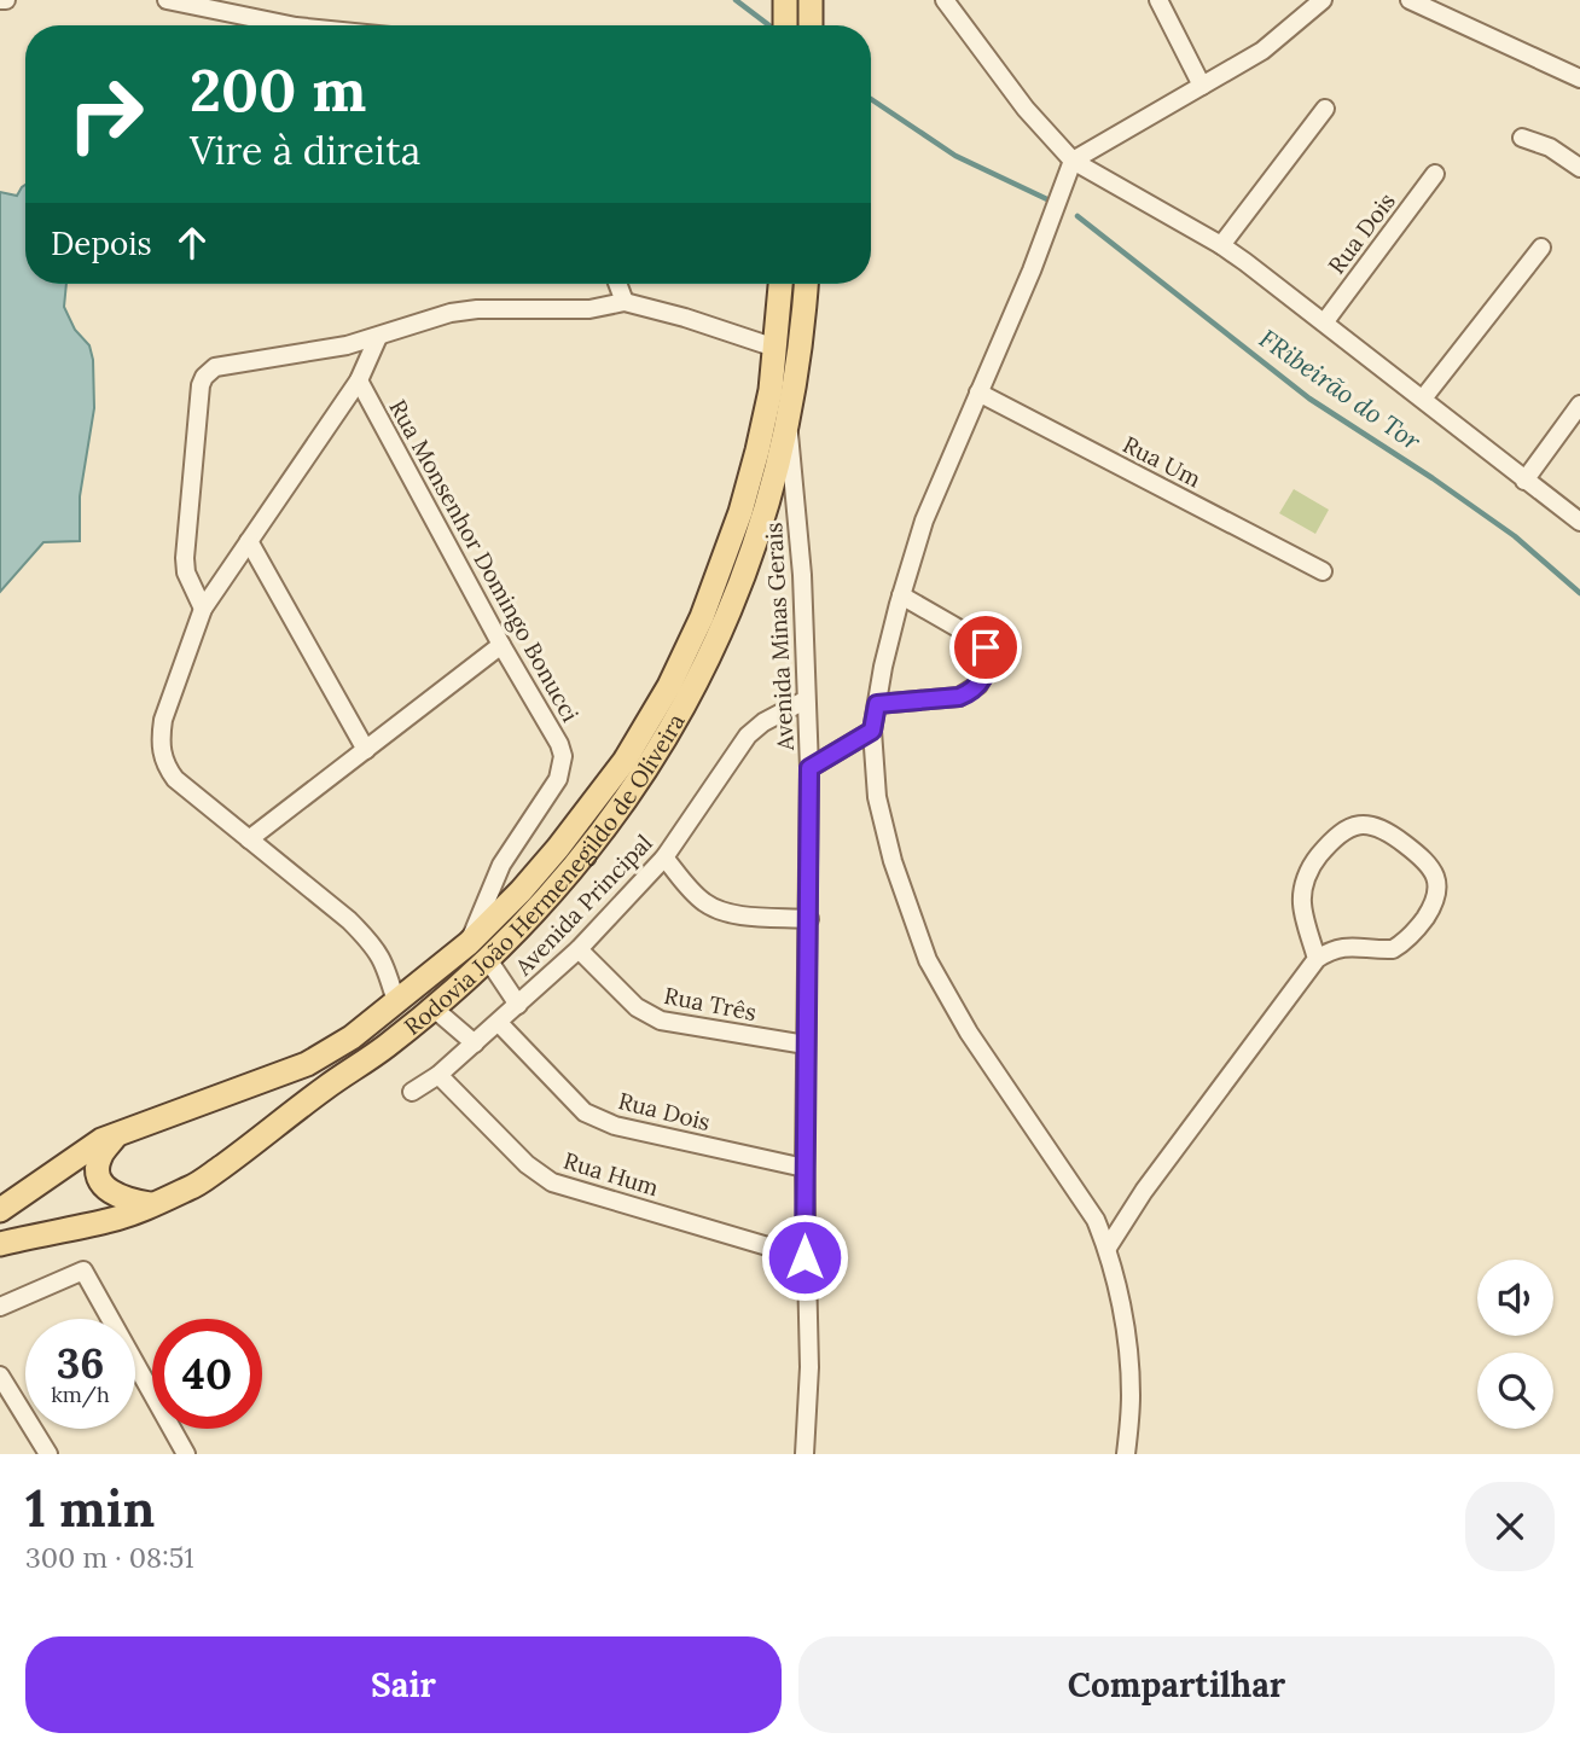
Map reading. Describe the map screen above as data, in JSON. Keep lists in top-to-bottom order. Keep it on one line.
{"streets":{"main road":["Rodovia João Hermenegildo de Oliveira"],"street":["Rua Dois","Rua Um","Rua Monsenhor Domingo Bonucci","Avenida Minas Gerais","Avenida Principal","Rua Três","Rua Hum"]},"crossings":[["Rua Dois","Avenida Minas Gerais"],["Rua Dois","Avenida Principal"],["Rua Monsenhor Domingo Bonucci","Rodovia João Hermenegildo de Oliveira"],["Avenida Minas Gerais","Rodovia João Hermenegildo de Oliveira"],["Avenida Minas Gerais","Avenida Principal"],["Avenida Minas Gerais","Rua Três"],["Avenida Minas Gerais","Rua Hum"],["Avenida Principal","Rua Três"],["Avenida Principal","Rua Hum"]],"water":["FRibeirão do Tor"],"page":{"turn":["200 m","Vire à direita"],"then":"Depois","speed":"36 km/h","limit":"40","heading":["1 min","300 m · 08:51"],"buttons":["Sair","Compartilhar"]}}
